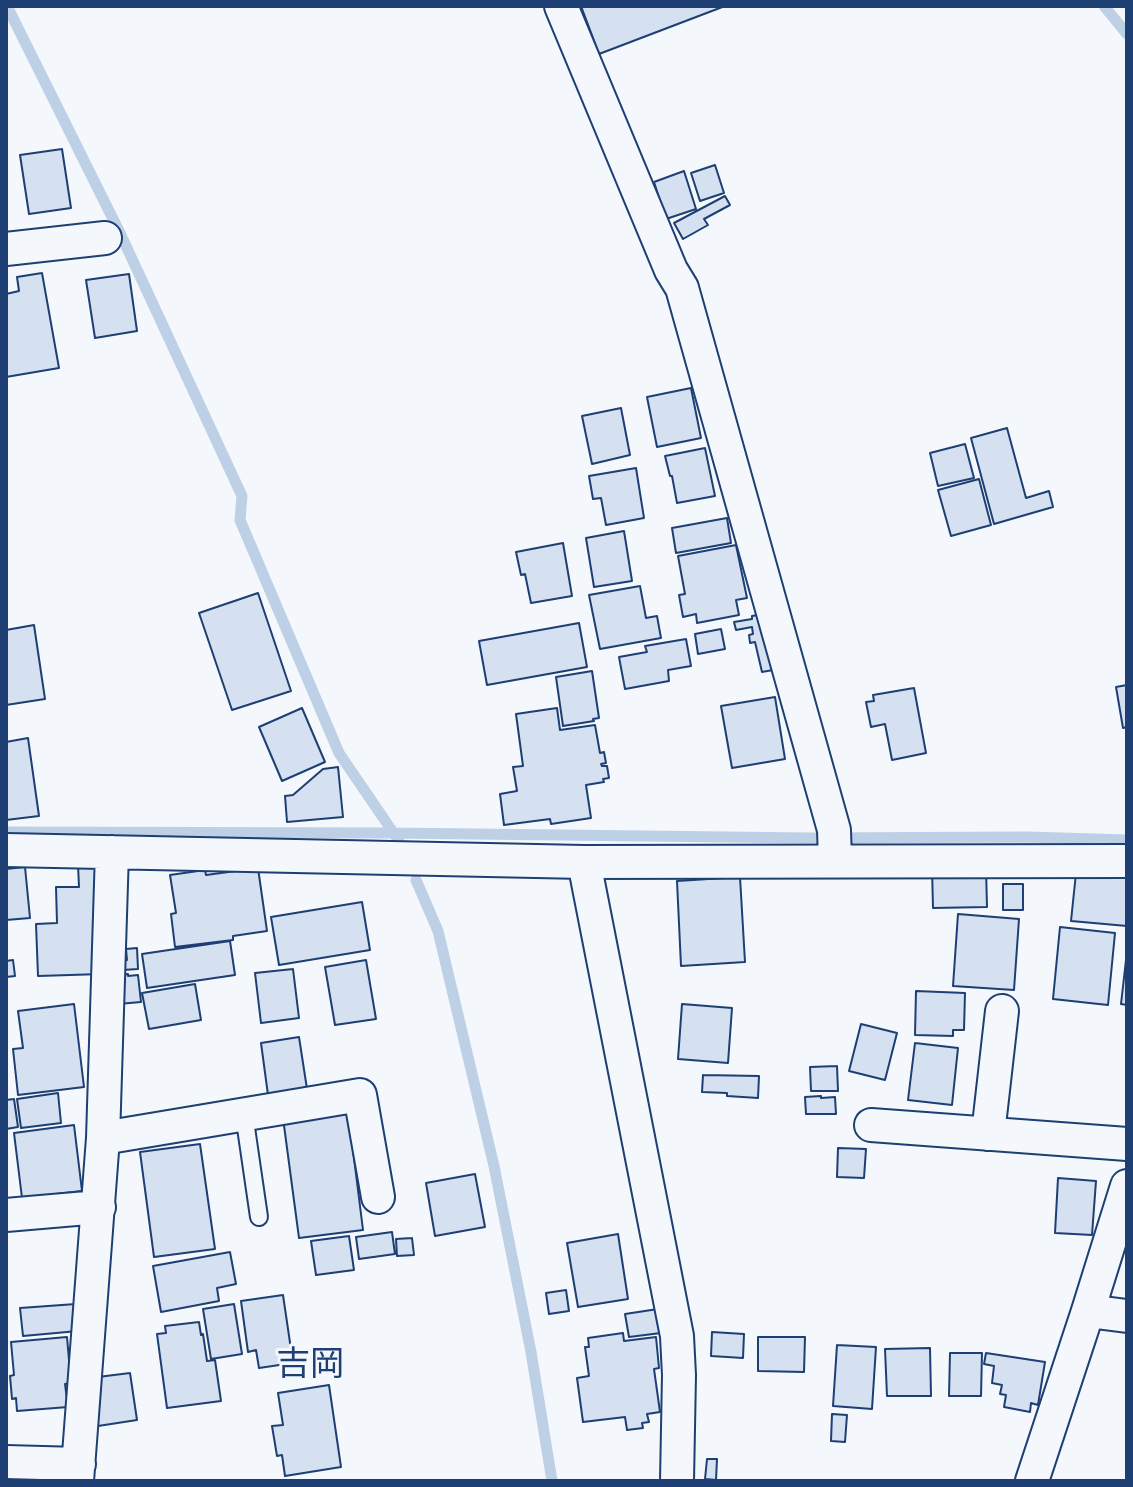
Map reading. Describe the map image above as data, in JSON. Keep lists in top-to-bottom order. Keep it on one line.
{"districts":["吉岡"]}
